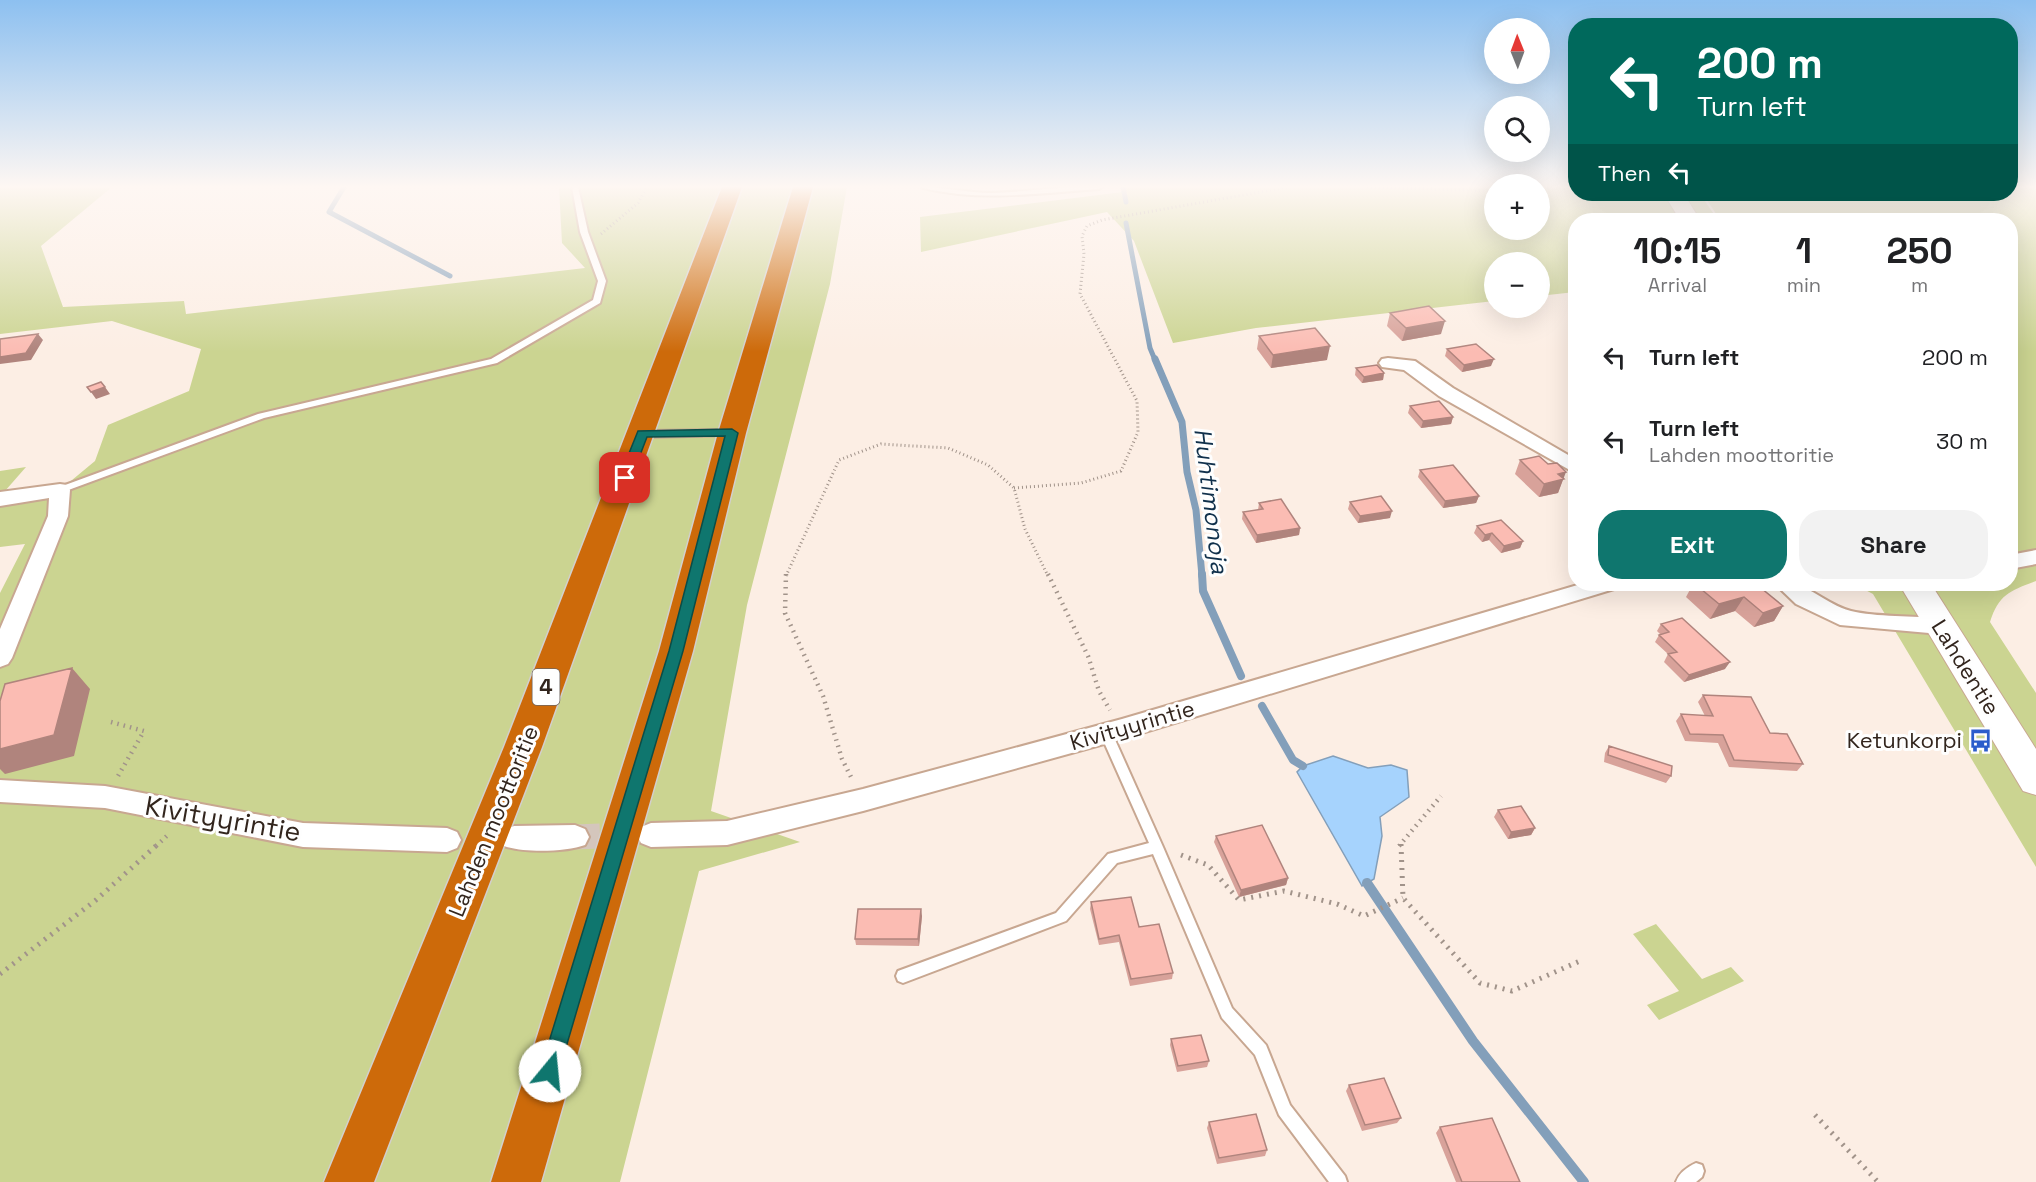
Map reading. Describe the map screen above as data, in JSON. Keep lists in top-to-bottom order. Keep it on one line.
{"streets":{"highway":["4","Lahden moottoritie"],"main road":["Lahdentie"],"street":["Kivityyrintie"]},"water":["Huhtimonoja"],"places":{"bus stop":["Ketunkorpi"]},"north":"top","page":{"map_buttons":["+","−"],"turn":["200 m","Turn left"],"then":"Then","eta":["10:15","Arrival","1","min","250","m"],"list":[{"name":"Turn left","value":"200 m"},{"name":"Turn left","note":"Lahden moottoritie","value":"30 m"}],"buttons":["Exit","Share"]}}
